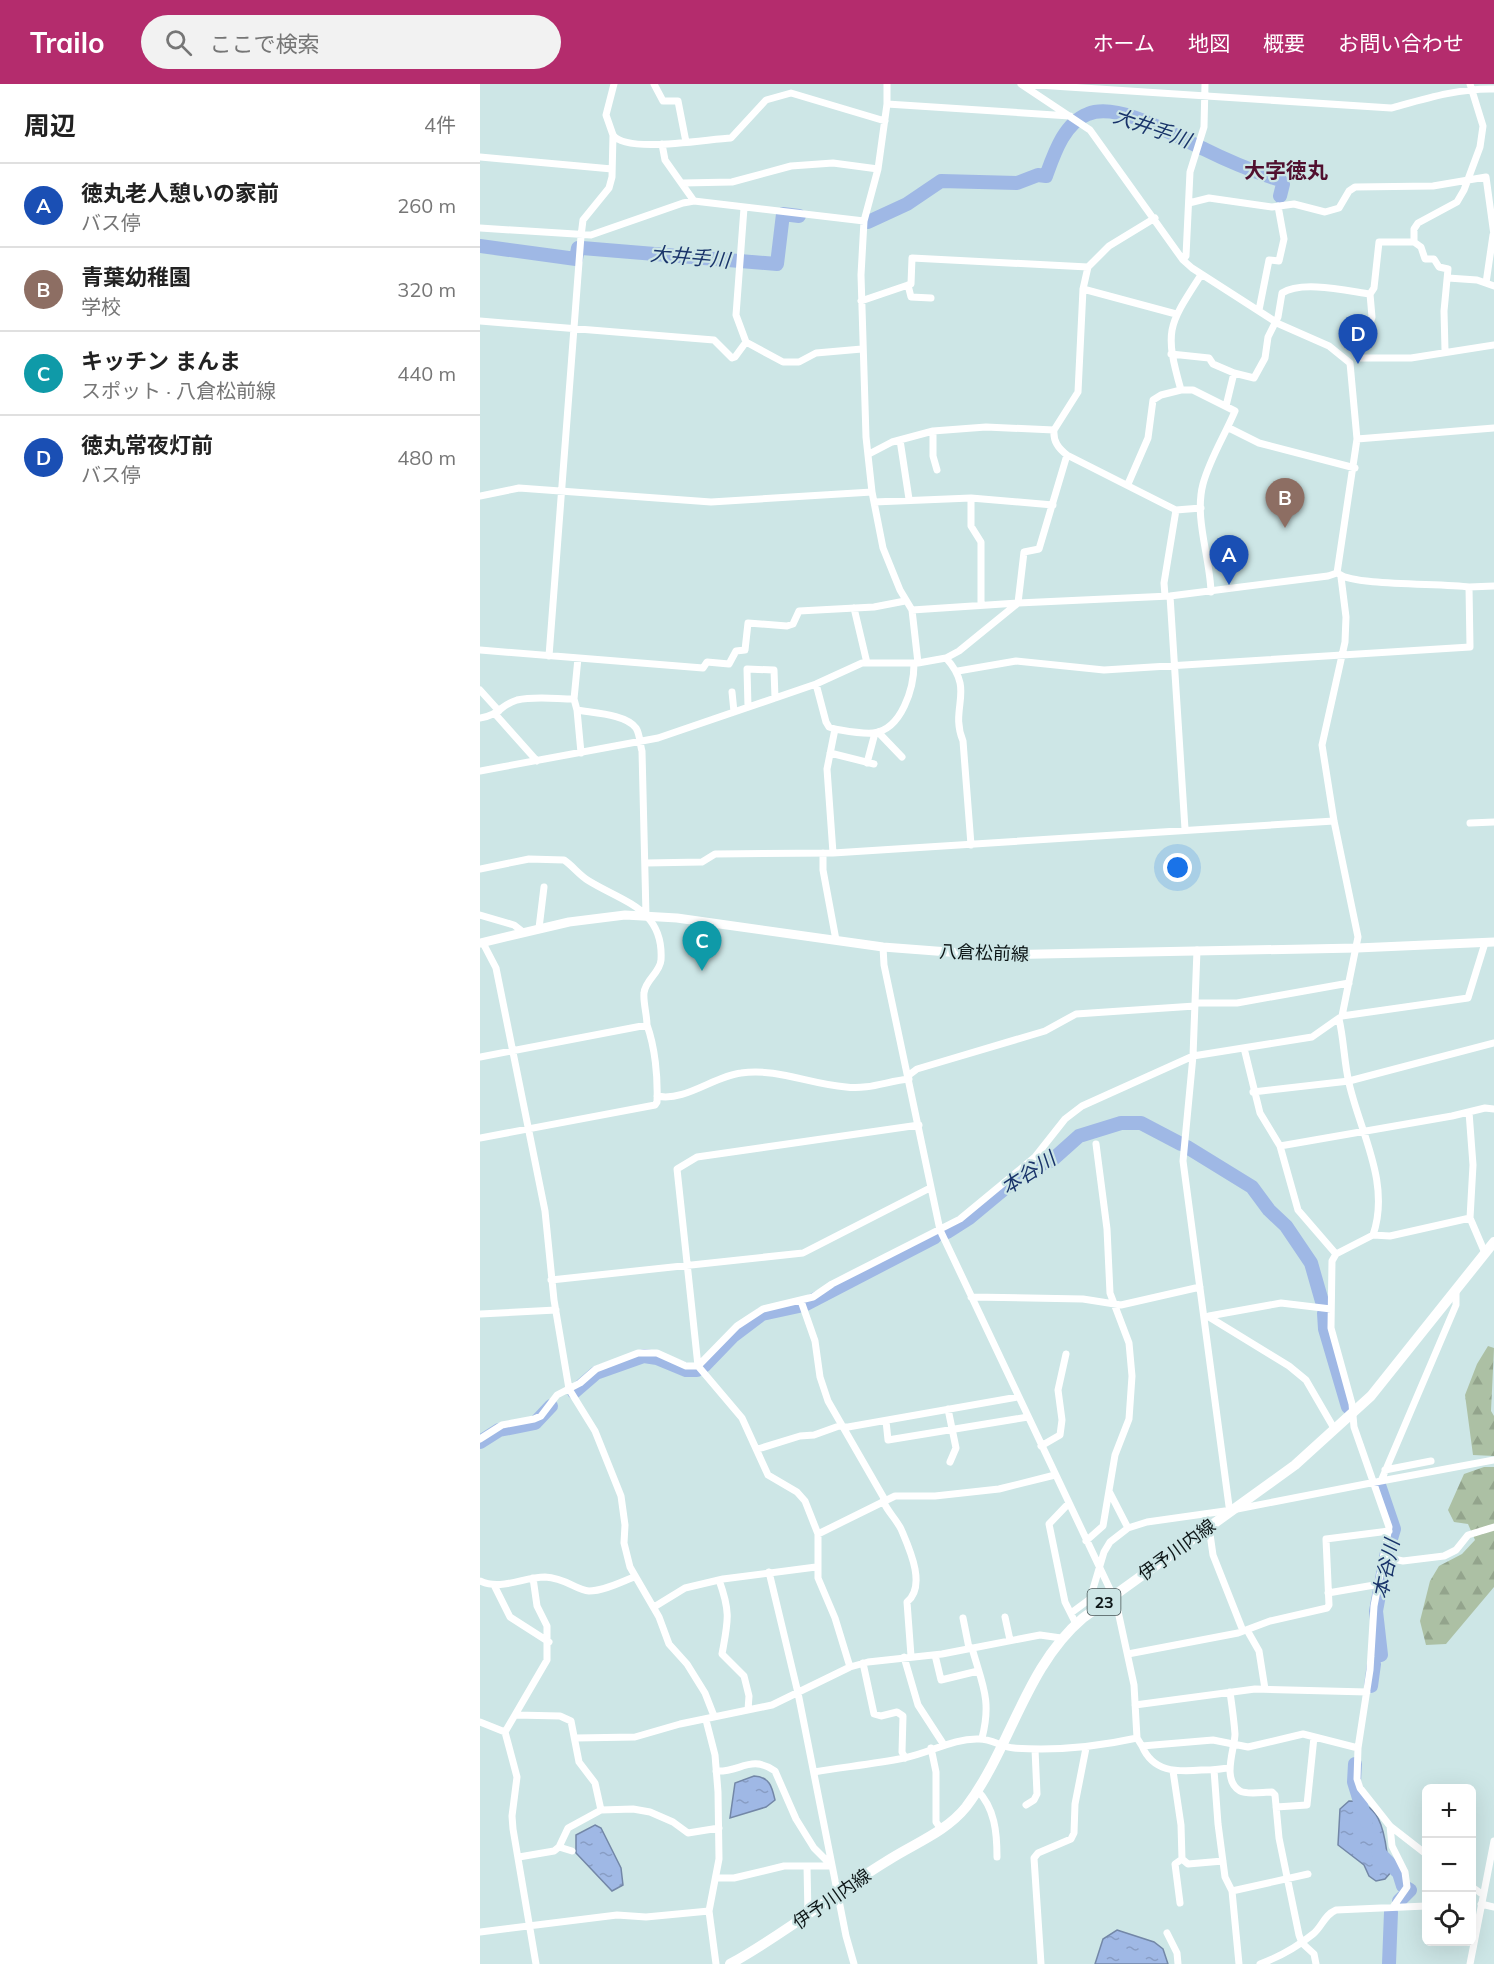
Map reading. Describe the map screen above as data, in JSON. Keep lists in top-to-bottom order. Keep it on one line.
{"streets":{"main road":["八倉松前線","伊予川内線","23"]},"districts":["大字徳丸"],"water":["大井手川","本谷川"],"page":{"header":"Trailo","search":"ここで検索","nav":["ホーム","地図","概要","お問い合わせ"],"heading":["周辺","4件"],"list":[{"mark":"A","name":"徳丸老人憩いの家前","note":"バス停","value":"260 m"},{"mark":"B","name":"青葉幼稚園","note":"学校","value":"320 m"},{"mark":"C","name":"キッチン まんま","note":"スポット · 八倉松前線","value":"440 m"},{"mark":"D","name":"徳丸常夜灯前","note":"バス停","value":"480 m"}],"pins":["D","B","A","C"],"map_buttons":["+","−"]}}
